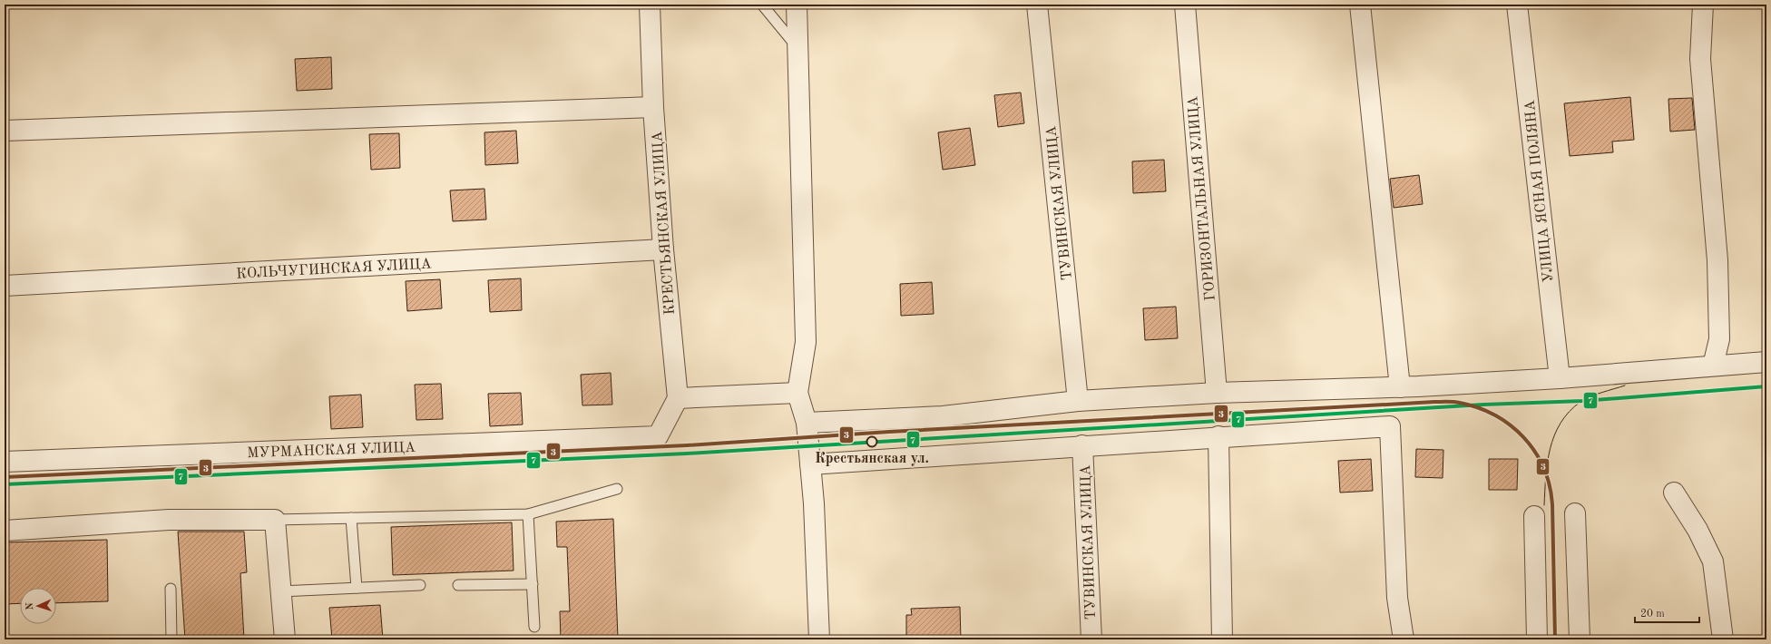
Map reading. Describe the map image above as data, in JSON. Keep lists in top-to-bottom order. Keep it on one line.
{"streets":{"street":["УЛИЦА ЯСНАЯ ПОЛЯНА","ГОРИЗОНТАЛЬНАЯ УЛИЦА","ТУВИНСКАЯ УЛИЦА","КРЕСТЬЯНСКАЯ УЛИЦА","КОЛЬЧУГИНСКАЯ УЛИЦА","МУРМАНСКАЯ УЛИЦА"]},"crossings":[["КРЕСТЬЯНСКАЯ УЛИЦА","КОЛЬЧУГИНСКАЯ УЛИЦА"],["КРЕСТЬЯНСКАЯ УЛИЦА","МУРМАНСКАЯ УЛИЦА"]],"places":["Крестьянская ул."],"lines":["transit line 7","transit line 3"],"scale_bar":"20 m","north":"left"}
